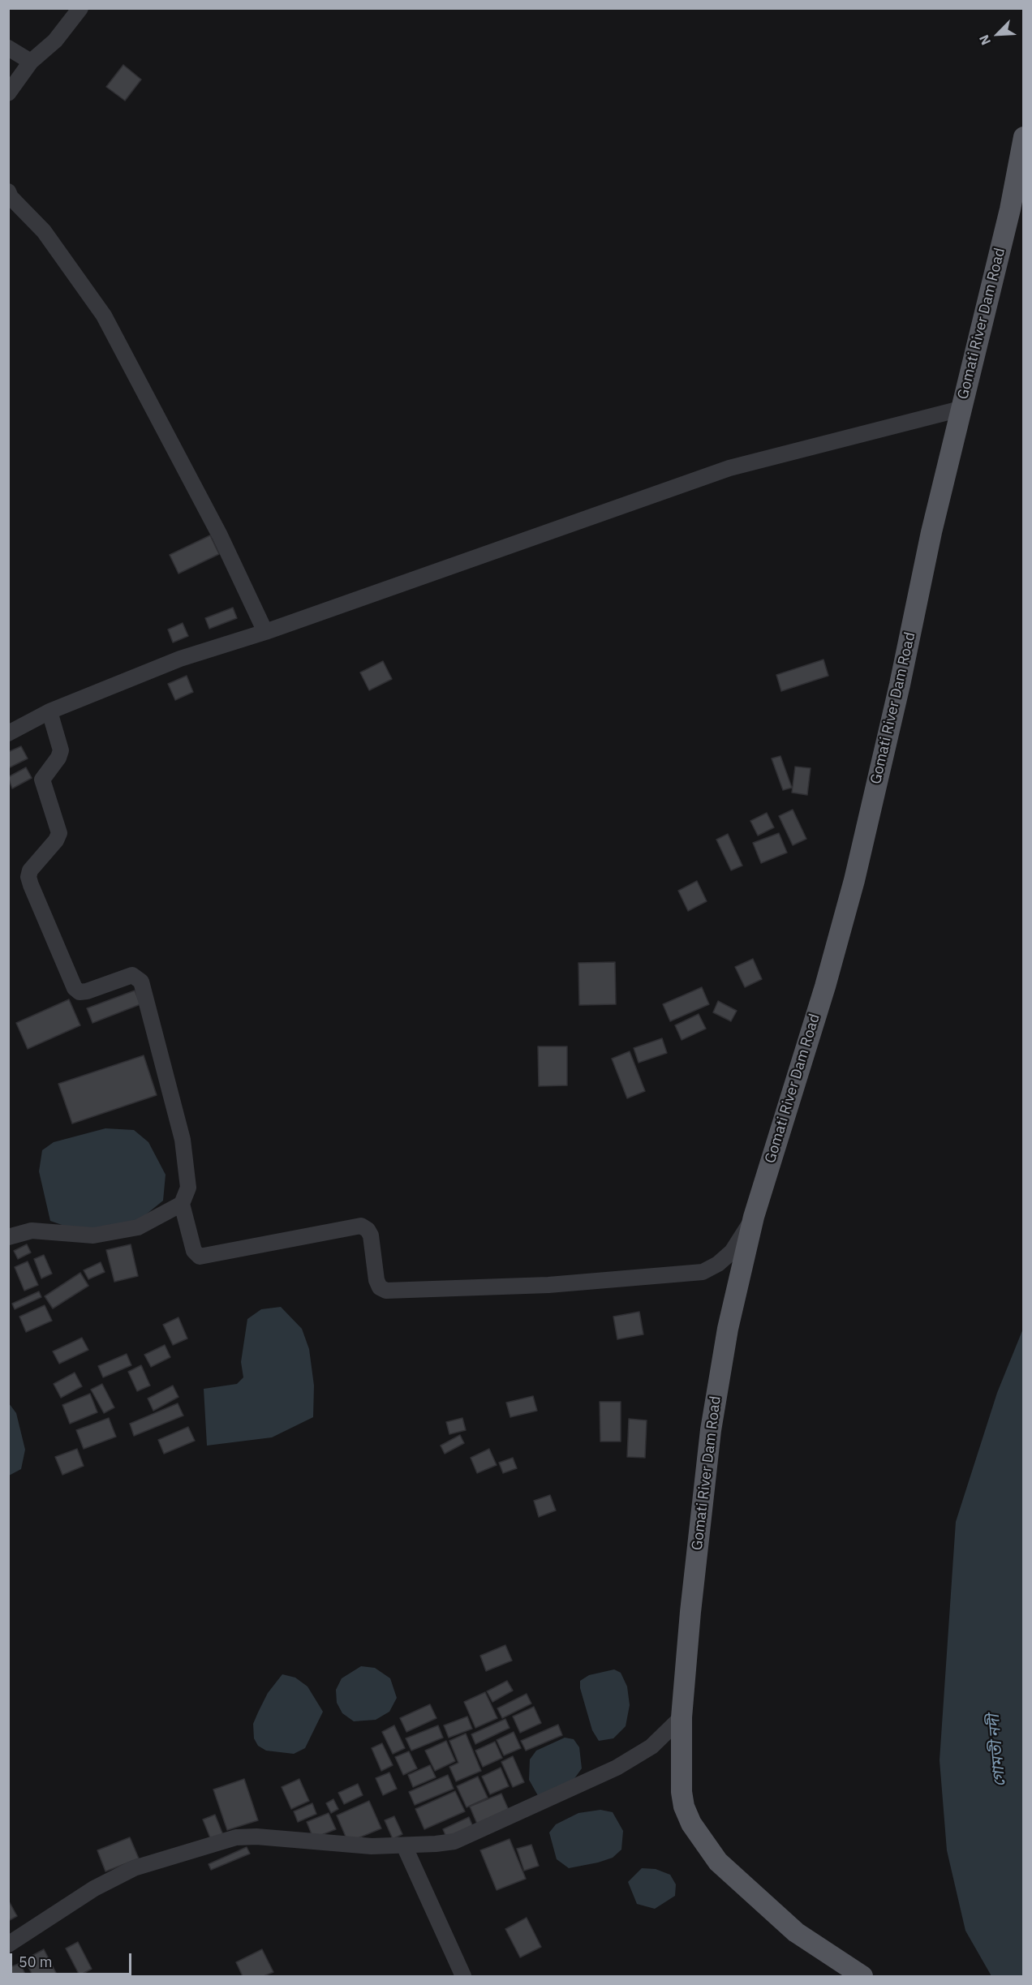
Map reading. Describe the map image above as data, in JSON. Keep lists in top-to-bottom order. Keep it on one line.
{"streets":{"main road":["Gomati River Dam Road"]},"water":["গোমতী নদী"],"scale_bar":"50 m","north":"bottom left"}
